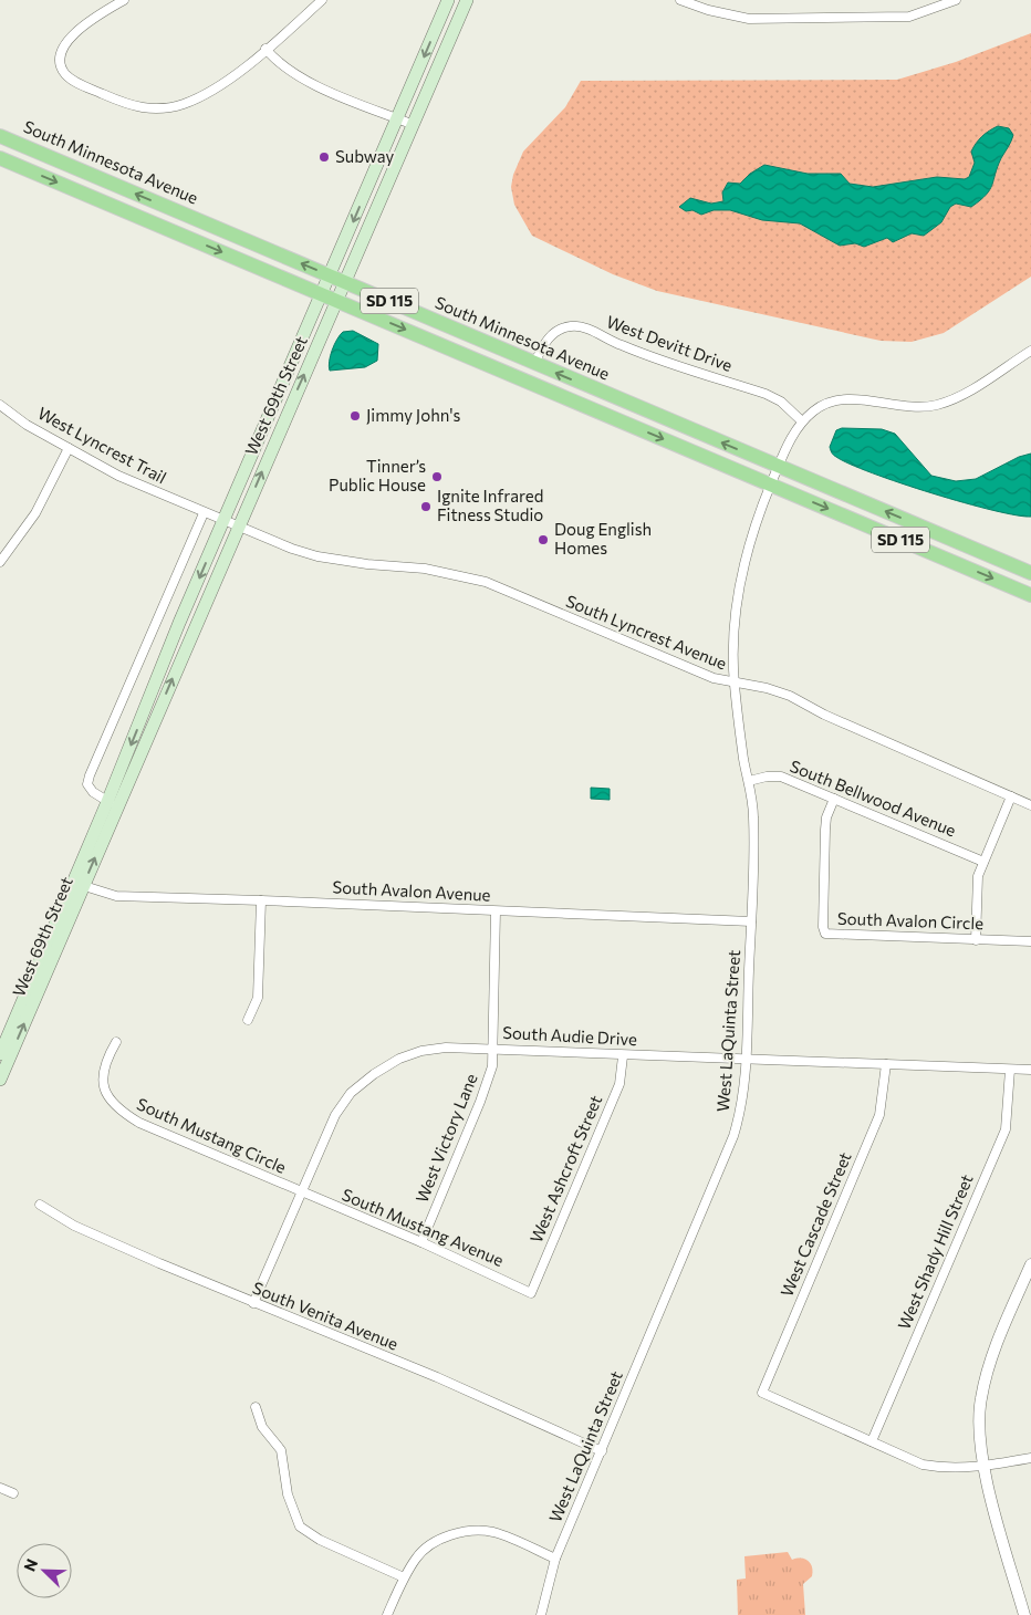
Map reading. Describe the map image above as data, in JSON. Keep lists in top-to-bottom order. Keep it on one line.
{"streets":{"main road":["South Minnesota Avenue","SD 115","West 69th Street"],"street":["West Devitt Drive","West Lyncrest Trail","South Lyncrest Avenue","South Bellwood Avenue","South Avalon Avenue","South Avalon Circle","West LaQuinta Street","South Audie Drive","South Mustang Circle","West Victory Lane","West Ashcroft Street","West Cascade Street","South Mustang Avenue","West Shady Hill Street","South Venita Avenue"]},"crossings":[["South Minnesota Avenue","West Devitt Drive"],["South Minnesota Avenue","West 69th Street"],["South Minnesota Avenue","West LaQuinta Street"],["SD 115","West 69th Street"],["SD 115","West LaQuinta Street"],["West Devitt Drive","West LaQuinta Street"],["West 69th Street","West Lyncrest Trail"],["West 69th Street","South Lyncrest Avenue"],["West 69th Street","South Avalon Avenue"],["West Lyncrest Trail","South Lyncrest Avenue"],["South Lyncrest Avenue","West LaQuinta Street"],["South Bellwood Avenue","South Avalon Circle"],["South Bellwood Avenue","West LaQuinta Street"],["South Avalon Avenue","West LaQuinta Street"],["South Avalon Avenue","West Victory Lane"],["West LaQuinta Street","South Audie Drive"],["West LaQuinta Street","South Venita Avenue"],["South Audie Drive","South Mustang Circle"],["South Audie Drive","West Victory Lane"],["South Audie Drive","West Ashcroft Street"],["South Audie Drive","West Cascade Street"],["South Audie Drive","South Mustang Avenue"],["South Audie Drive","West Shady Hill Street"],["South Audie Drive","South Venita Avenue"],["South Mustang Circle","South Mustang Avenue"],["West Victory Lane","South Mustang Avenue"],["West Ashcroft Street","South Mustang Avenue"],["West Cascade Street","West Shady Hill Street"]],"places":["Subway","Jimmy John's","Tinner’s Public House","Ignite Infrared Fitness Studio","Doug English Homes"],"north":"top left"}
